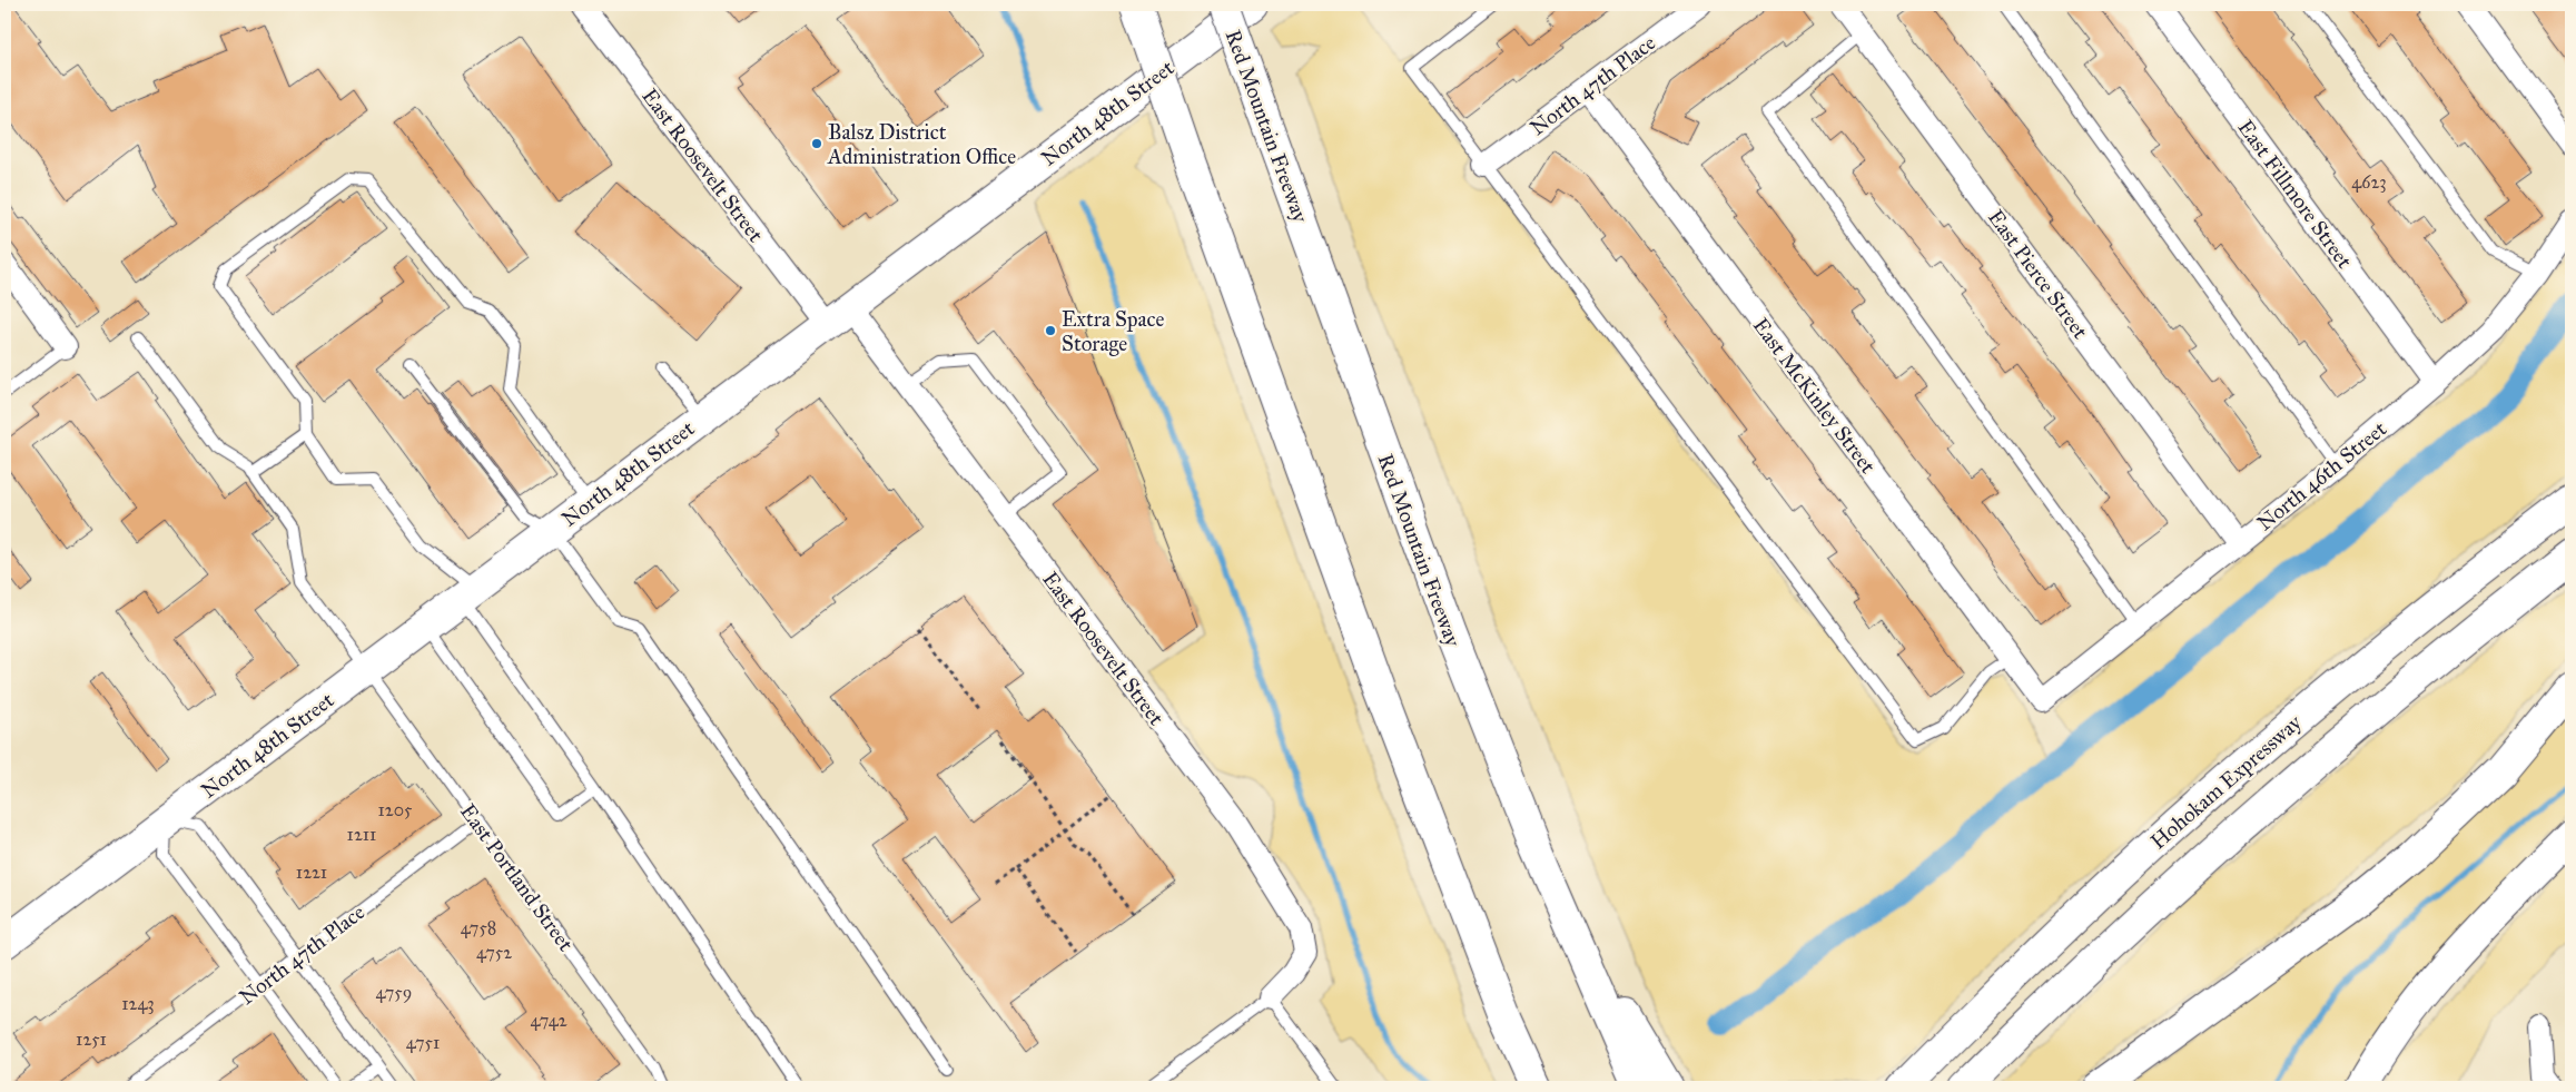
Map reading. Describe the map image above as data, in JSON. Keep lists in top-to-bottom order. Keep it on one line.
{"streets":{"main road":["North 48th Street","Red Mountain Freeway","Hohokam Expressway"],"street":["North 47th Place","East Roosevelt Street","East Fillmore Street","East Pierce Street","East McKinley Street","North 46th Street"],"lane":["East Portland Street"]},"crossings":[["North 47th Place","East McKinley Street"],["North 47th Place","East Portland Street"],["North 48th Street","East Roosevelt Street"],["North 48th Street","East Portland Street"],["East Fillmore Street","North 46th Street"],["East Pierce Street","North 46th Street"],["East McKinley Street","North 46th Street"]],"places":["Balsz District Administration Office","Extra Space Storage"],"house_numbers":["4623","1205","1211","1221","4758","4752","4759","1243","4742","1251","4751"]}
